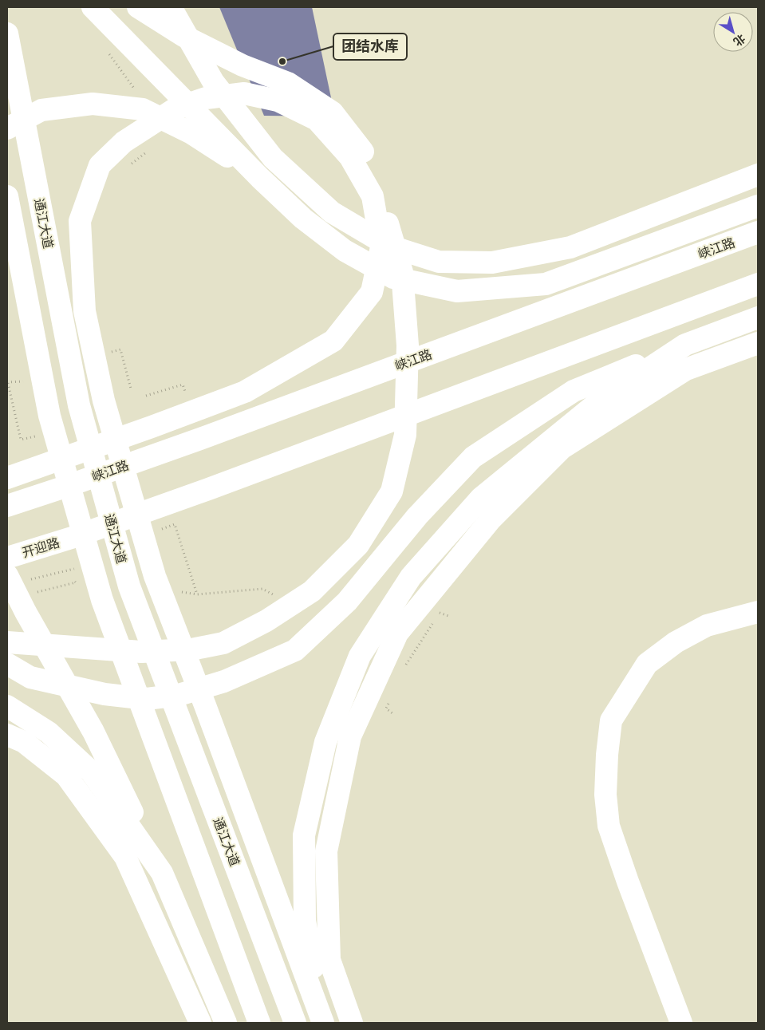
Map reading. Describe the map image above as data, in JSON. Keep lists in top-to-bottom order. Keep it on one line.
{"streets":{"main road":["通江大道","峡江路","开迎路"]},"places":["团结水库"],"north":"bottom right"}
